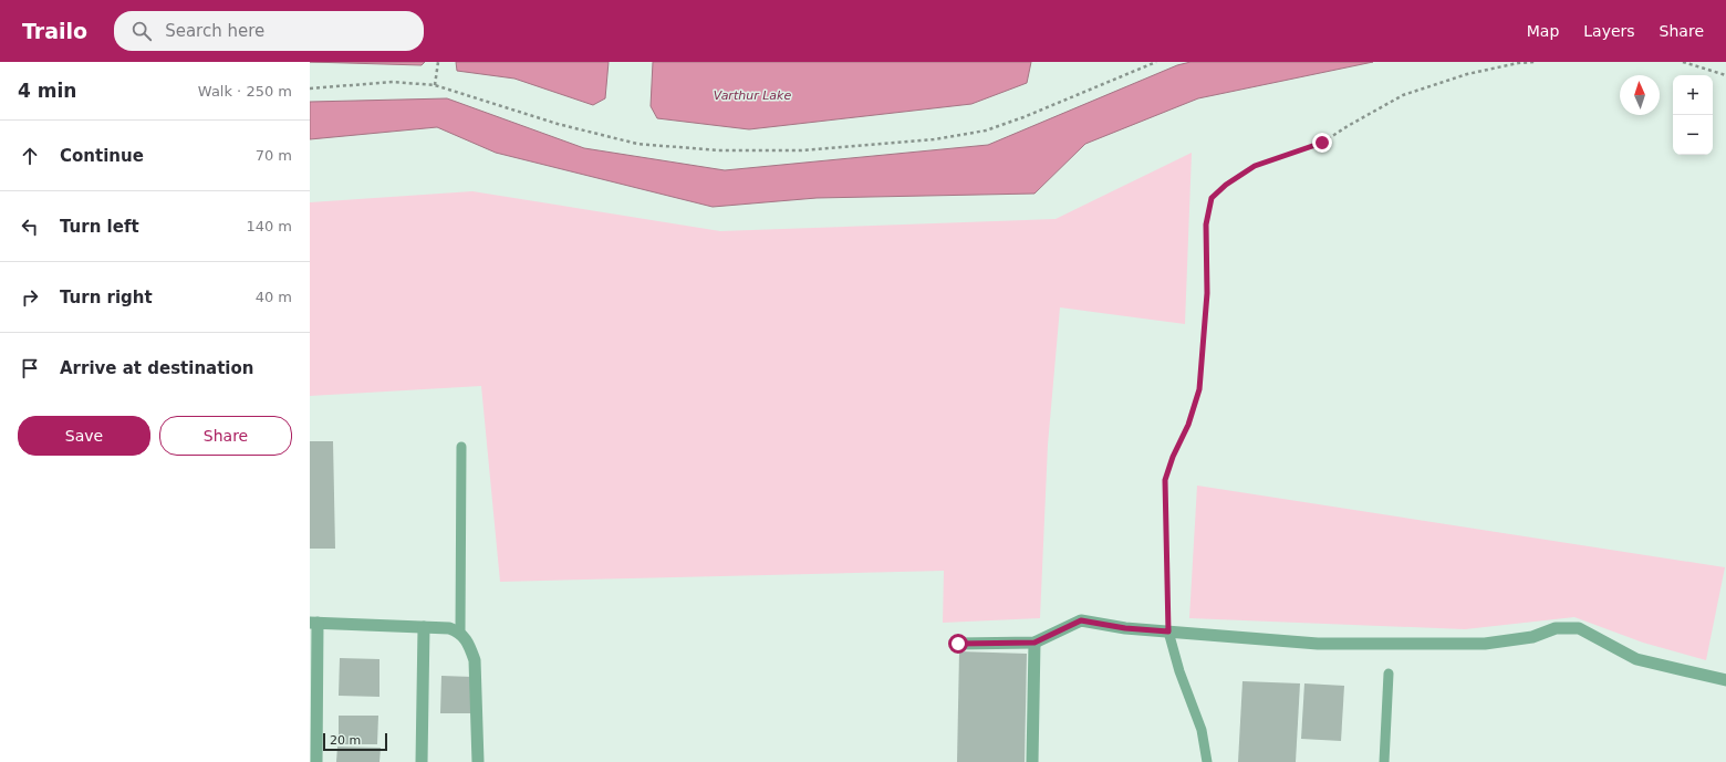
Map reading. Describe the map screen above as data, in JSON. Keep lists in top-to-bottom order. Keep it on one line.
{"water":["Varthur Lake"],"scale_bar":"20 m","north":"top","page":{"header":"Trailo","search":"Search here","nav":["Map","Layers","Share"],"heading":["4 min","Walk · 250 m"],"map_buttons":["+","−"],"list":[["Continue","70 m"],["Turn left","140 m"],["Turn right","40 m"],"Arrive at destination"],"buttons":["Save","Share"],"scale":"20 m"}}
